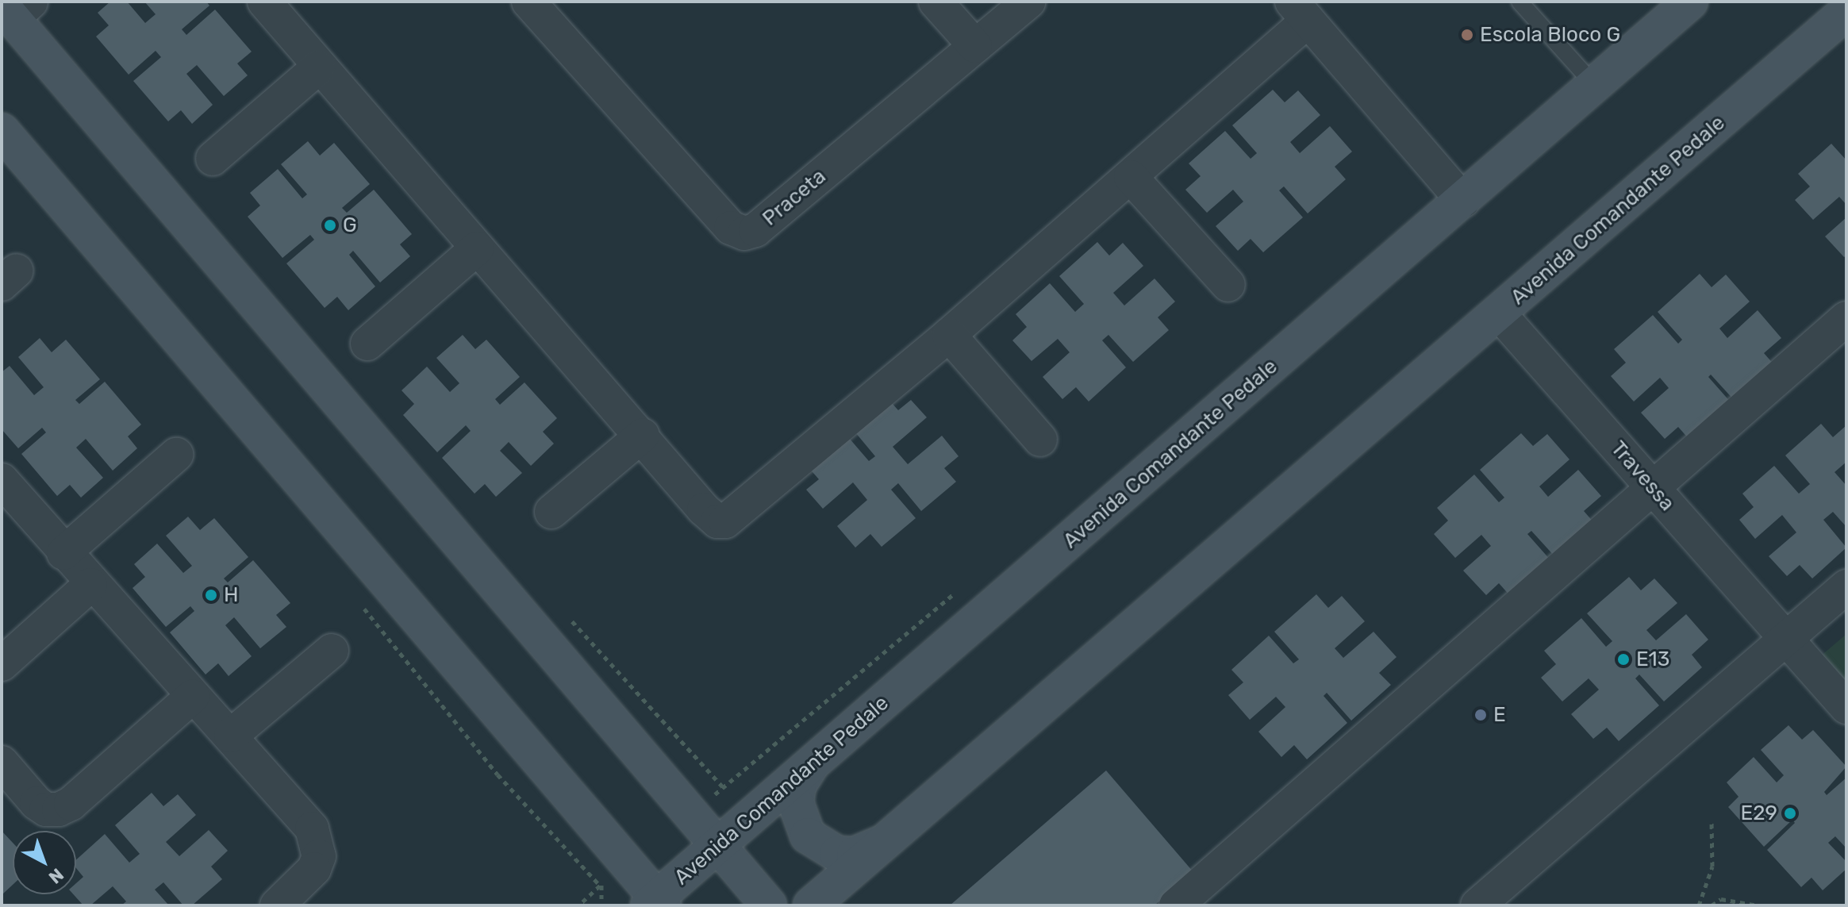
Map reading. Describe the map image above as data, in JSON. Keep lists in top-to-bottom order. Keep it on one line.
{"streets":{"street":["Praceta","Avenida Comandante Pedale","Travessa"]},"crossings":[["Avenida Comandante Pedale","Travessa"]],"places":["Escola Bloco G","G","H","E13","E","E29"],"north":"bottom right"}
